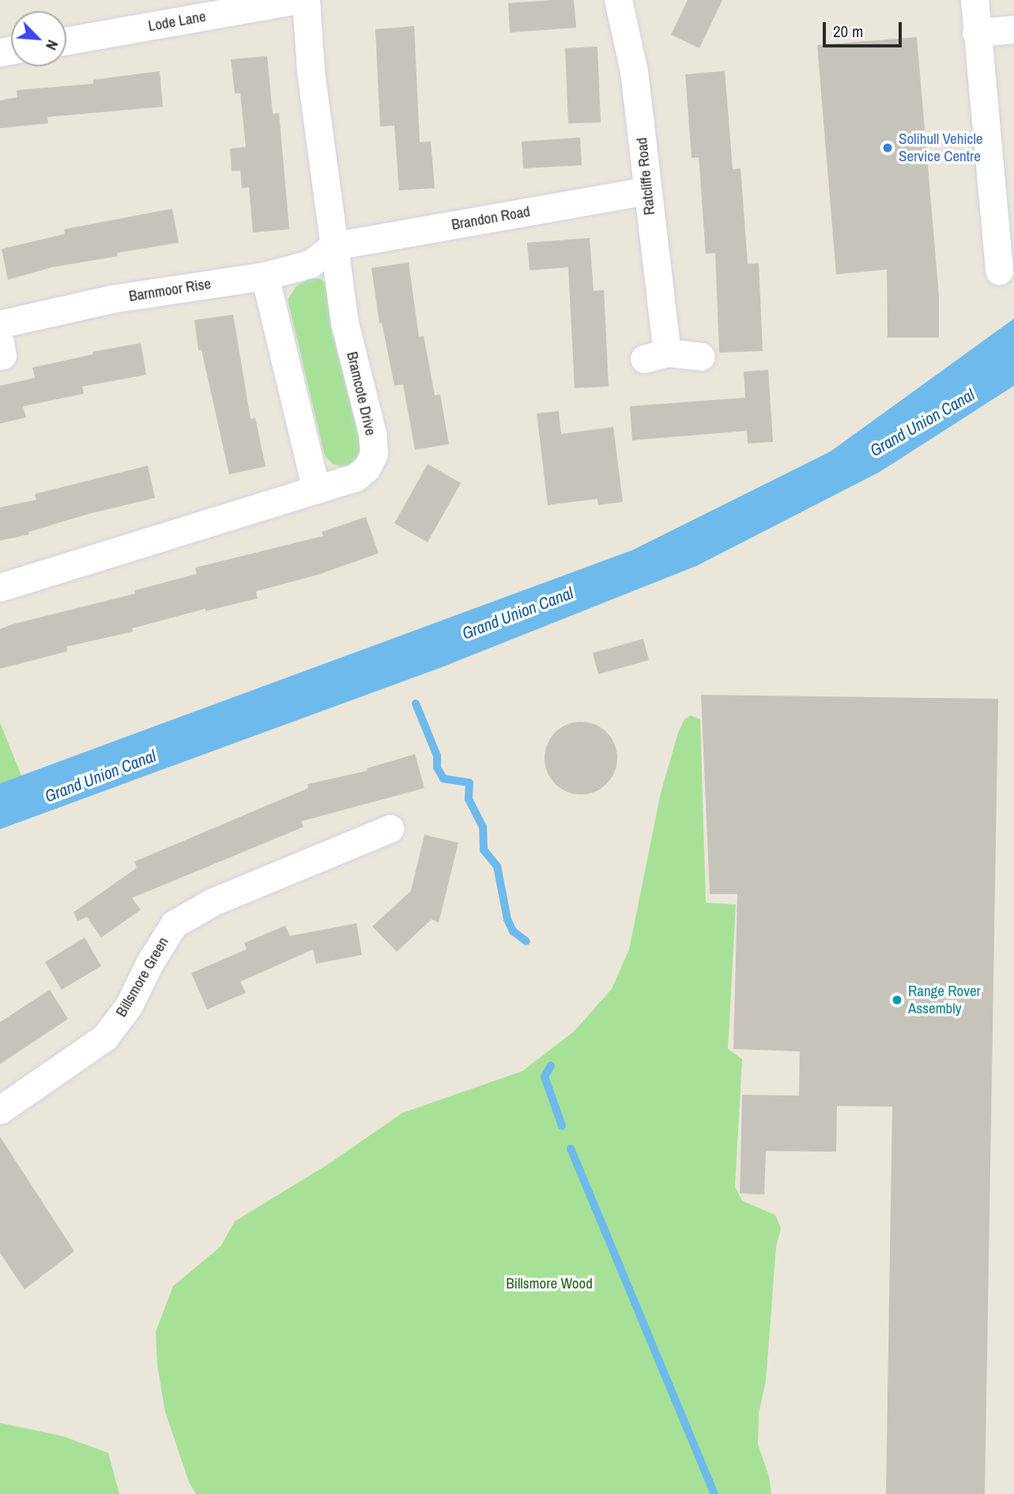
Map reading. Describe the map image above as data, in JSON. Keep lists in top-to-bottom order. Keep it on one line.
{"streets":{"street":["Lode Lane","Ratcliffe Road","Brandon Road","Barnmoor Rise","Bramcote Drive","Billsmore Green"]},"crossings":[["Ratcliffe Road","Brandon Road"],["Brandon Road","Barnmoor Rise"],["Brandon Road","Bramcote Drive"],["Barnmoor Rise","Bramcote Drive"]],"water":["Grand Union Canal"],"parks":["Billsmore Wood"],"places":["Solihull Vehicle Service Centre","Range Rover Assembly"],"scale_bar":"20 m","north":"bottom right"}
